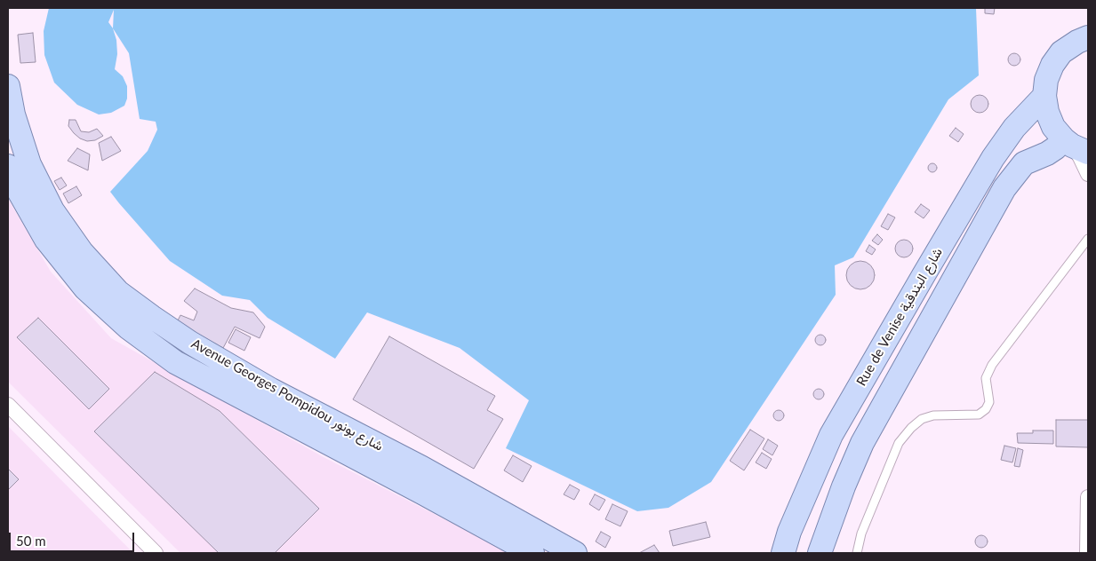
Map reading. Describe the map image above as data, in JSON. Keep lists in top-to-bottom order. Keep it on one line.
{"streets":{"main road":["Rue de Venise شارع البندقية","Avenue Georges Pompidou شارع بونور"]},"scale_bar":"50 m"}
